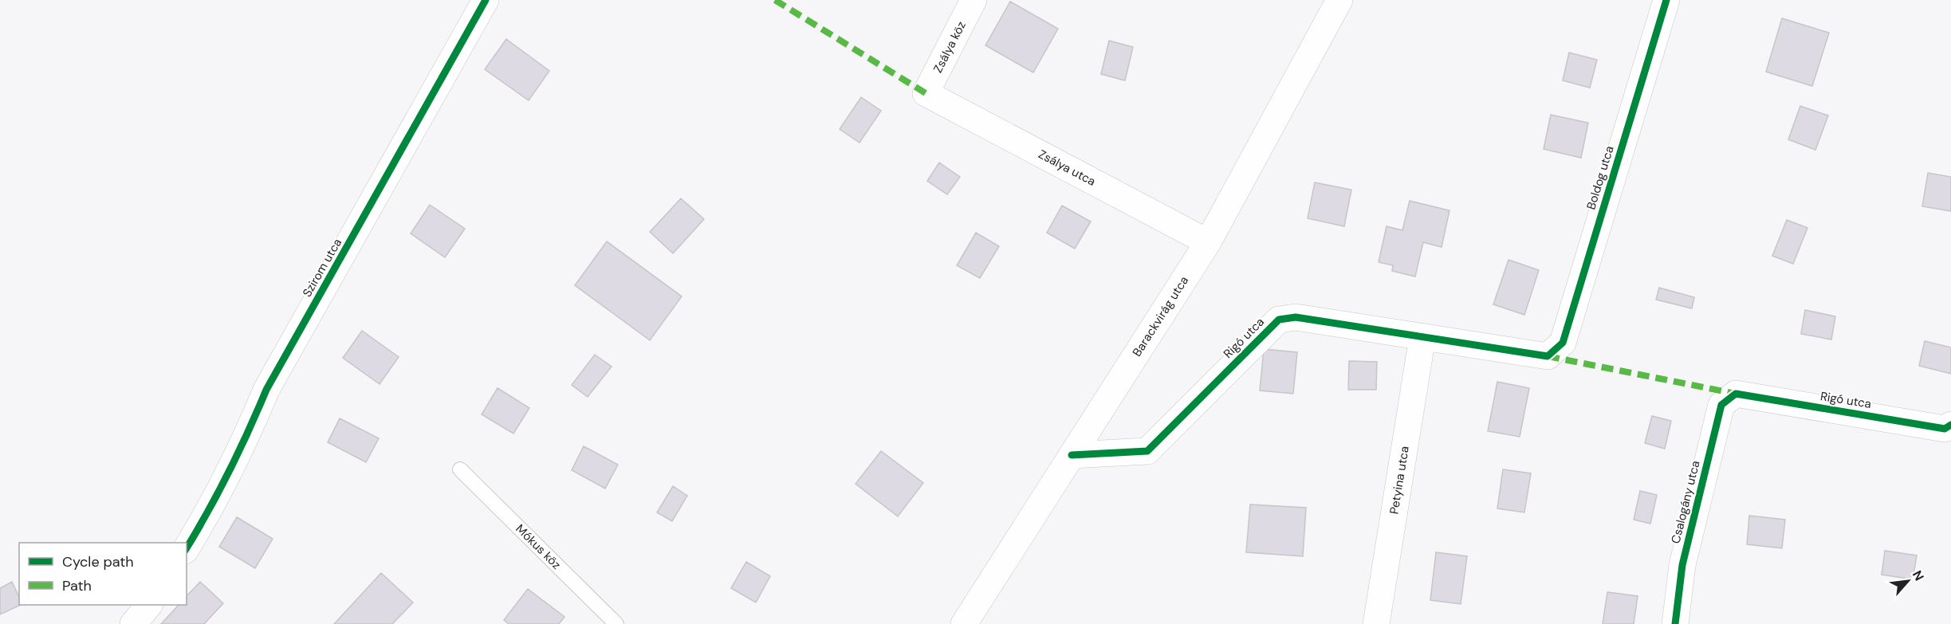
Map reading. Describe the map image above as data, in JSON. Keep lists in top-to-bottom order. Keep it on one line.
{"streets":{"street":["Zsálya köz","Zsálya utca","Boldog utca","Szirom utca","Barackvirág utca","Rigó utca","Petyina utca","Csalogány utca"],"lane":["Mókus köz"]},"crossings":[["Zsálya köz","Zsálya utca"],["Zsálya utca","Barackvirág utca"],["Boldog utca","Rigó utca"],["Barackvirág utca","Rigó utca"],["Rigó utca","Petyina utca"],["Rigó utca","Csalogány utca"]],"legend":["Cycle path","Path"],"north":"top right"}
